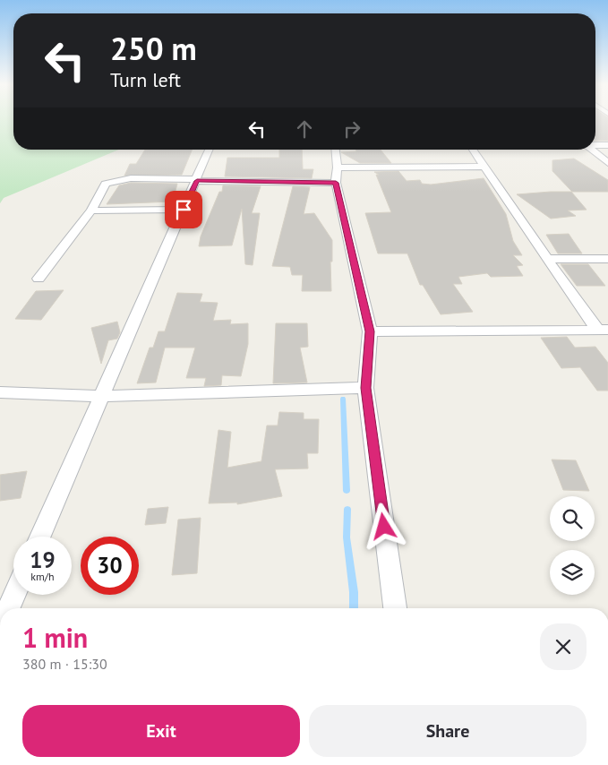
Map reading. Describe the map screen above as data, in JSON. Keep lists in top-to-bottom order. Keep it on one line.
{"page":{"turn":["250 m","Turn left"],"speed":"19 km/h","limit":"30","heading":["1 min","380 m · 15:30"],"buttons":["Exit","Share"]}}
